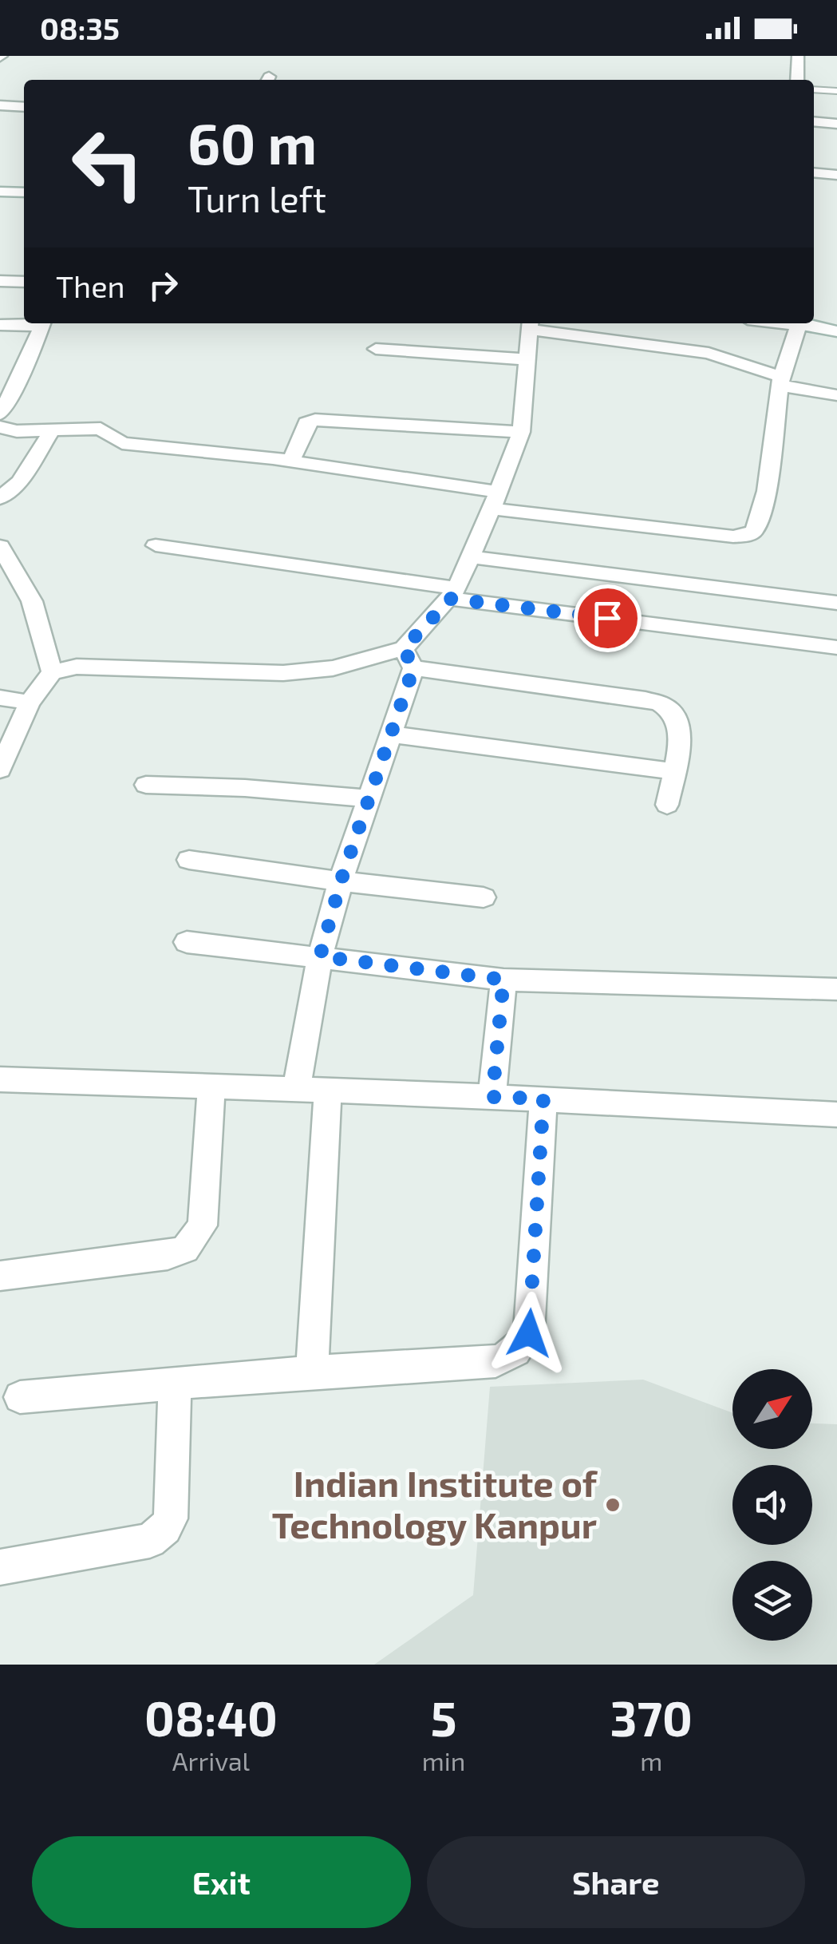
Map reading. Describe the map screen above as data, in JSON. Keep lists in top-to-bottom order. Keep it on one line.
{"places":["Indian Institute of Technology Kanpur"],"north":"top right","page":{"status":"08:35","turn":["60 m","Turn left"],"then":"Then","eta":["08:40","Arrival","5","min","370","m"],"buttons":["Exit","Share"]}}
